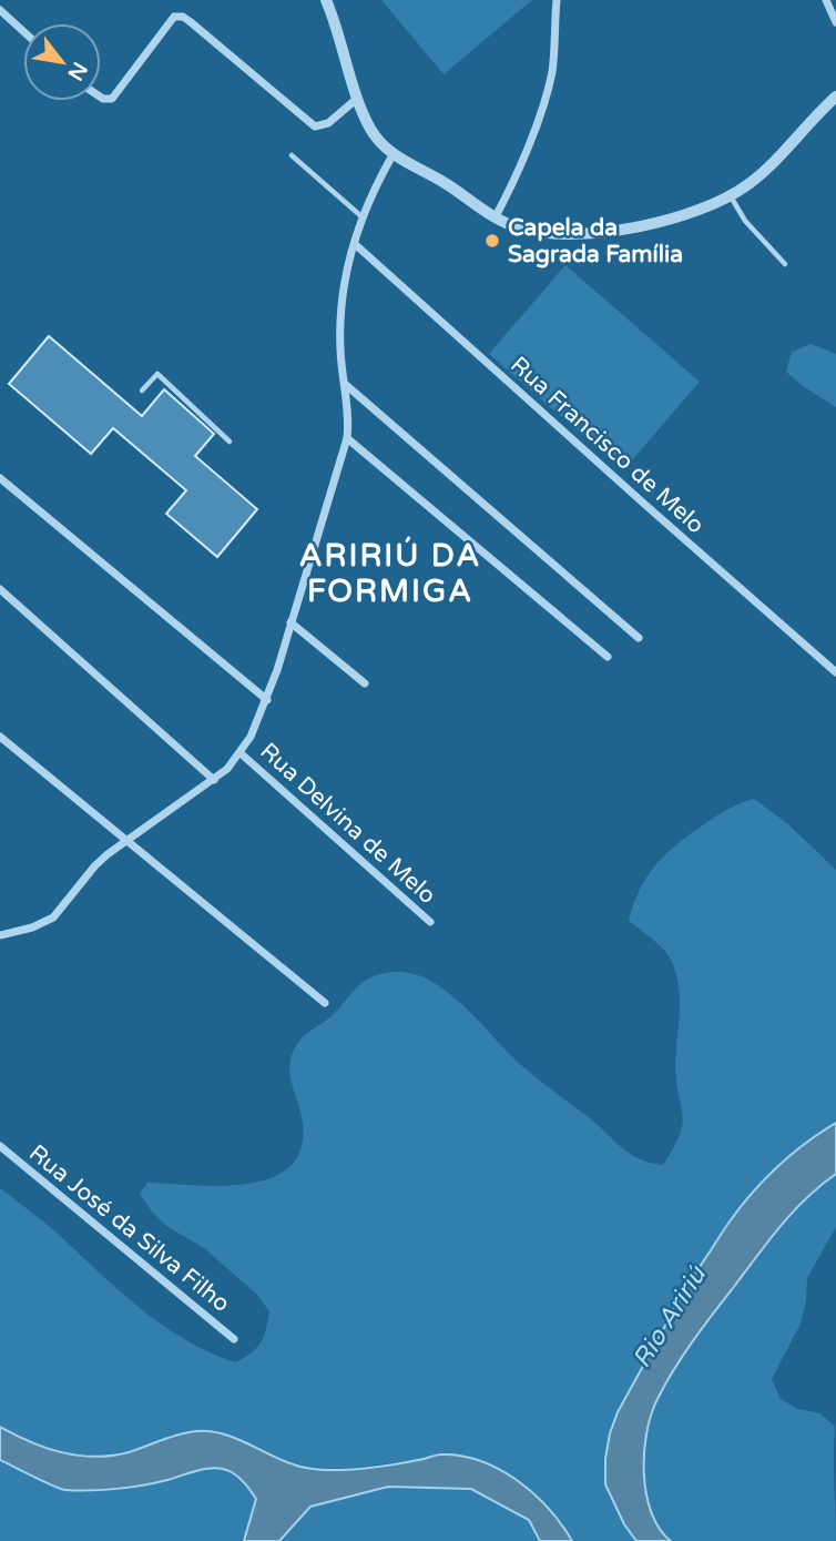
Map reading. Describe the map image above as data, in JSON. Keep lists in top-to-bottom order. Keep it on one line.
{"streets":{"street":["Rua Francisco de Melo","Rua Delvina de Melo","Rua José da Silva Filho"]},"districts":["ARIRIÚ DA FORMIGA"],"water":["Rio Aririú"],"places":["Capela da Sagrada Família"],"north":"bottom right"}
